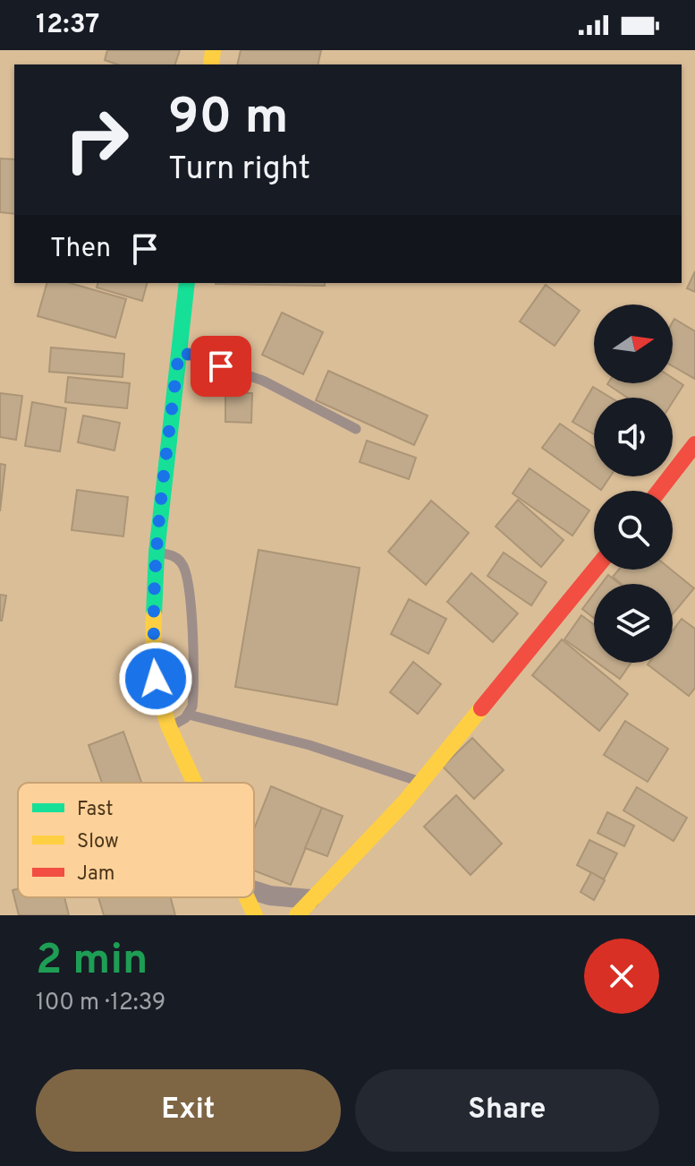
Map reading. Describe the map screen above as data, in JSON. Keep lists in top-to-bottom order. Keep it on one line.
{"legend":["Fast","Slow","Jam"],"north":"right","page":{"status":"12:37","turn":["90 m","Turn right"],"then":"Then","heading":["2 min","100 m · 12:39"],"buttons":["Exit","Share"]}}
